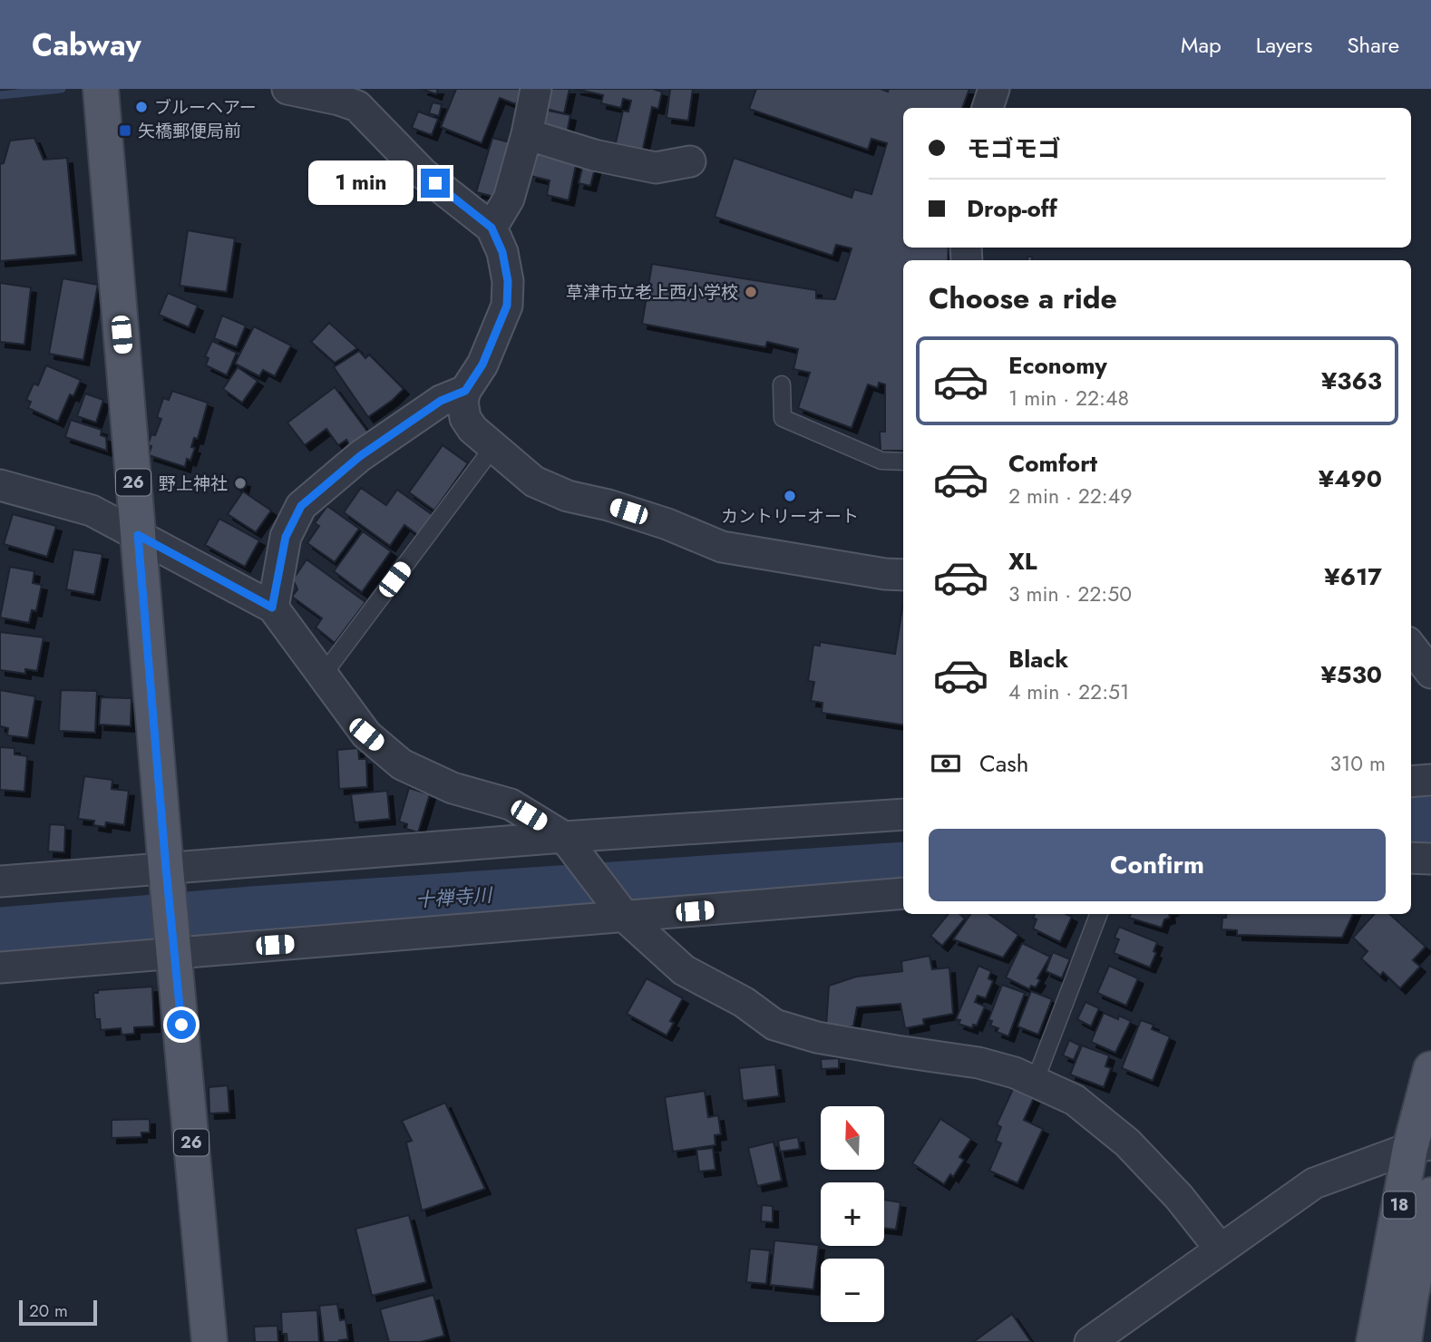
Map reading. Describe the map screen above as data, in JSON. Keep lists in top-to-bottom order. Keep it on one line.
{"streets":{"main road":["26","18"]},"water":["十禅寺川"],"places":{"other":["ブルーヘアー","草津市立老上西小学校","野上神社","カントリーオート"],"transit":["矢橋郵便局前"]},"scale_bar":"20 m","north":"top","page":{"header":"Cabway","nav":["Map","Layers","Share"],"banner":["モゴモゴ","Drop-off"],"bubble":"1 min","heading":"Choose a ride","list":[{"name":"Economy","note":"1 min · 22:48","value":"¥363"},{"name":"Comfort","note":"2 min · 22:49","value":"¥490"},{"name":"XL","note":"3 min · 22:50","value":"¥617"},{"name":"Black","note":"4 min · 22:51","value":"¥530"}],"pay":["Cash","310 m"],"buttons":"Confirm","map_buttons":["+","−"],"scale":"20 m"}}
